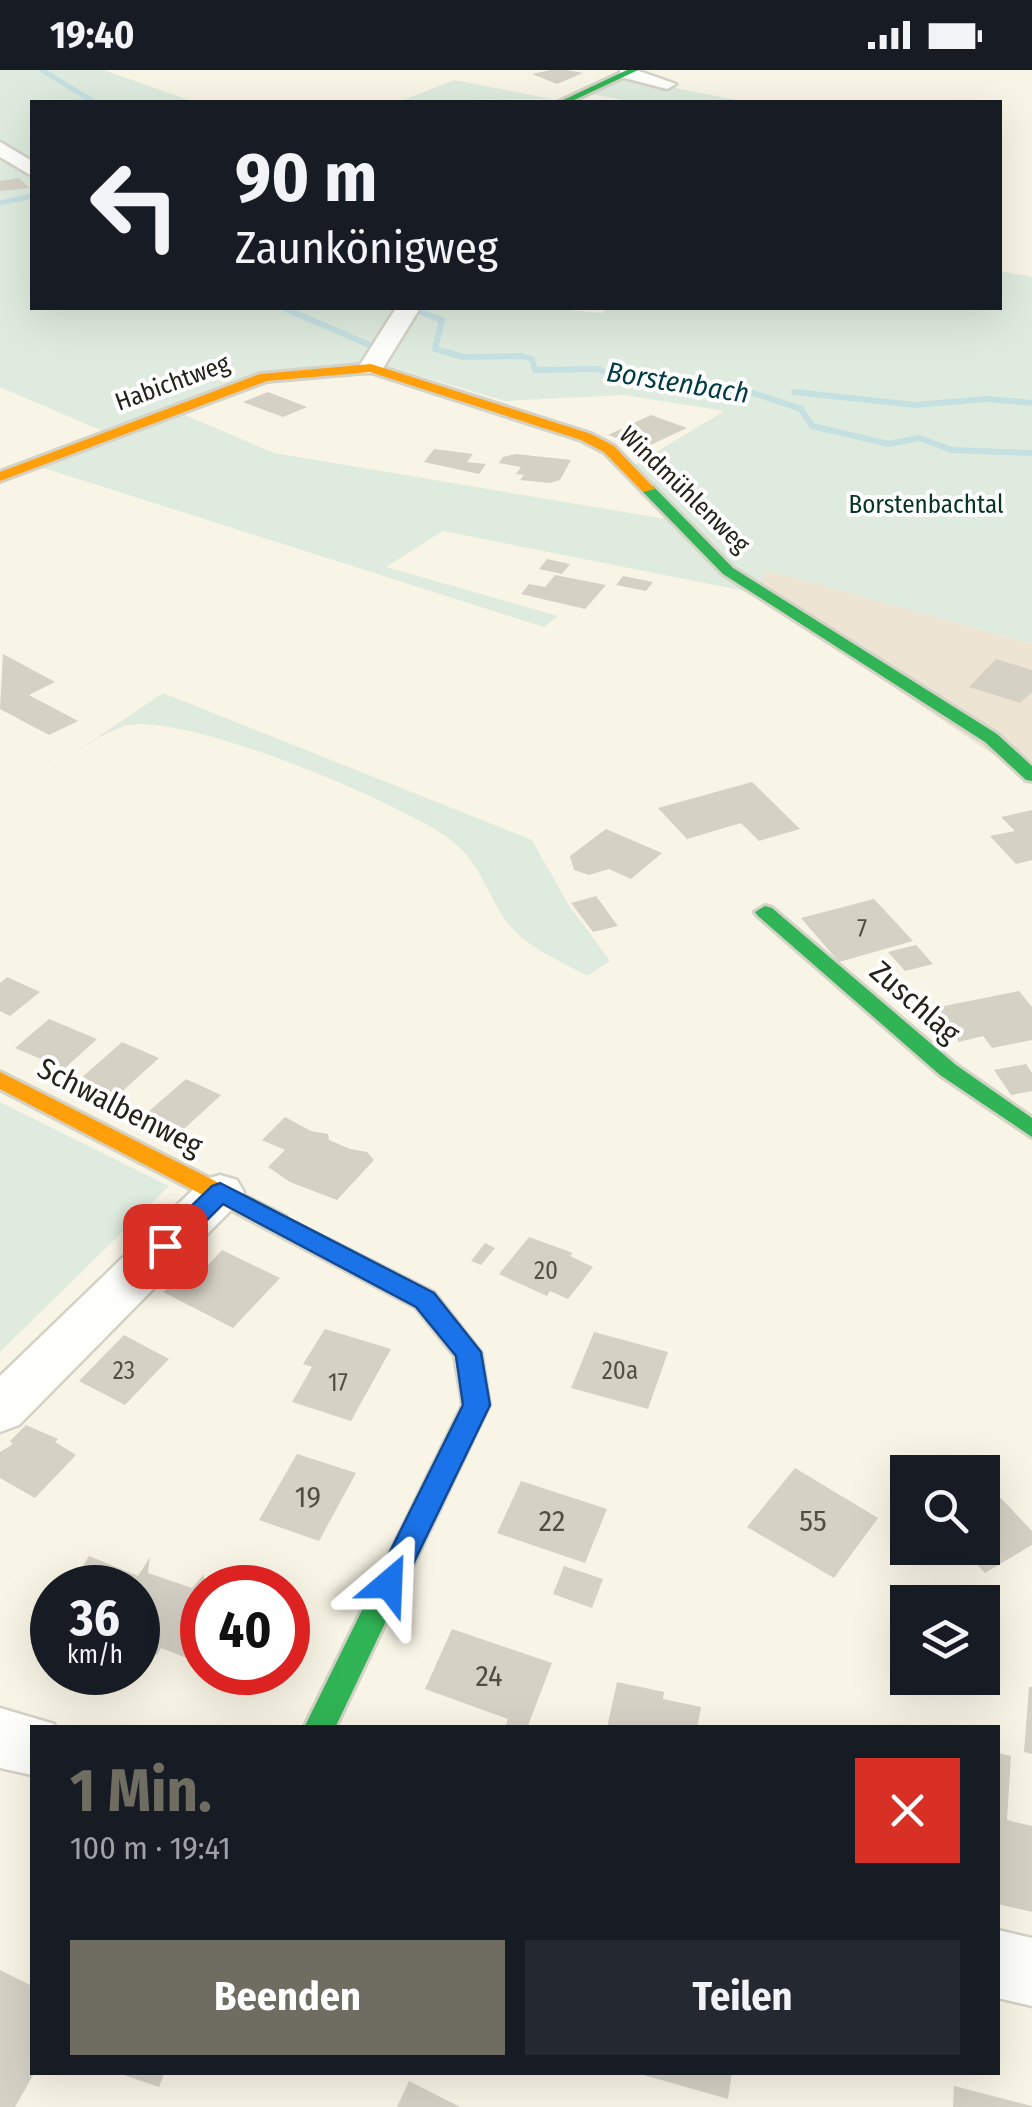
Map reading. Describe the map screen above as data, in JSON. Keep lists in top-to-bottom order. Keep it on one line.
{"streets":{"street":["Habichtweg","Windmühlenweg","Zuschlag","Schwalbenweg"]},"crossings":[["Habichtweg","Windmühlenweg"]],"water":["Borstenbach"],"parks":["Borstenbachtal"],"house_numbers":["7","20","23","20a","17","19","22","55","24"],"page":{"status":"19:40","turn":["90 m","Zaunkönigweg"],"speed":"36 km/h","limit":"40","heading":["1 Min.","100 m · 19:41"],"buttons":["Beenden","Teilen"]}}
